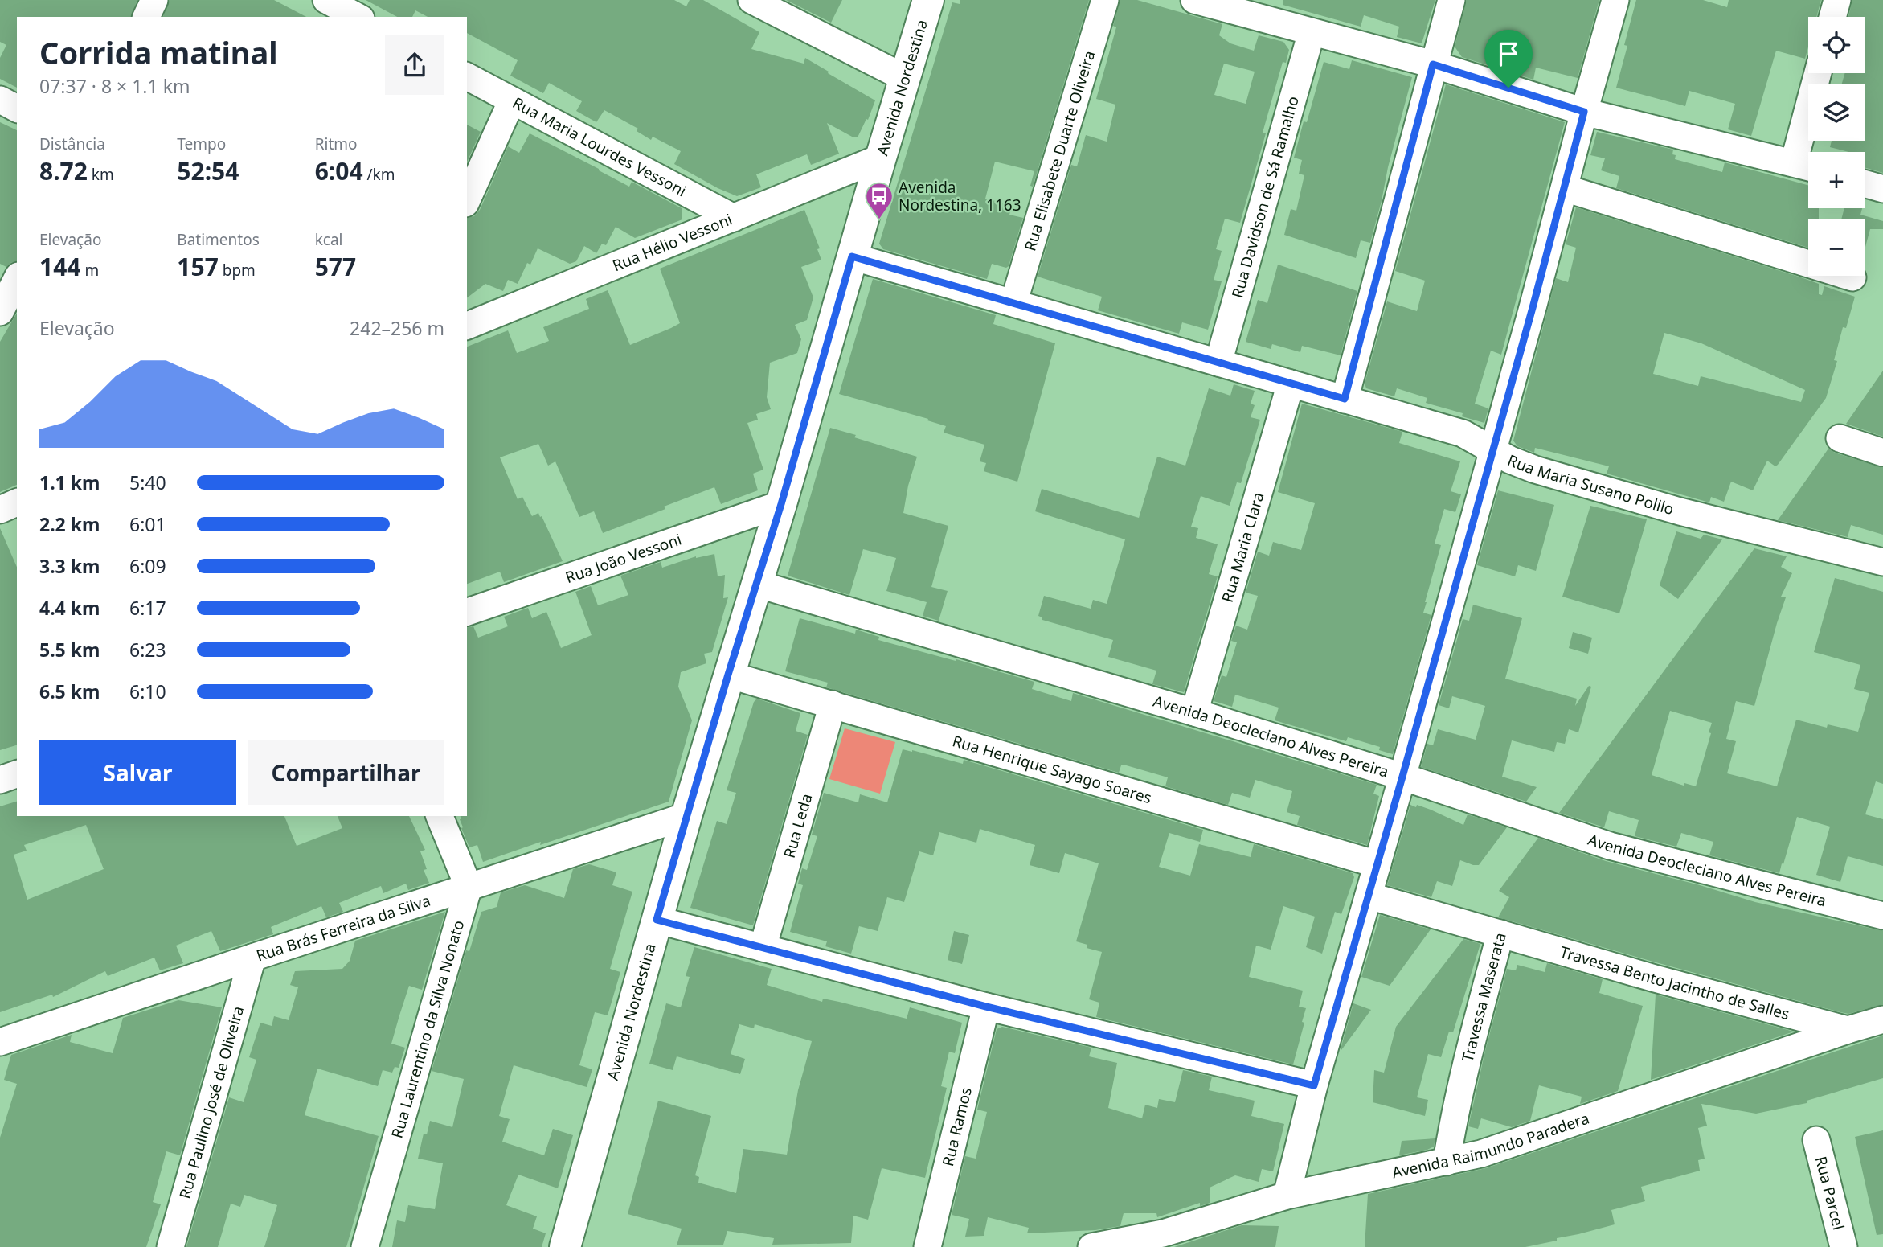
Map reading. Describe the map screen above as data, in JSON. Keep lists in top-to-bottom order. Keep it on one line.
{"streets":{"main road":["Avenida Nordestina"],"street":["Rua Maria Lourdes Vessoni","Rua Elisabete Duarte Oliveira","Rua Davidson de Sá Ramalho","Rua Hélio Vessoni","Rua Maria Susano Polilo","Rua Maria Clara","Rua João Vessoni","Avenida Deocleciano Alves Pereira","Rua Henrique Sayago Soares","Rua Leda","Rua Brás Ferreira da Silva","Travessa Bento Jacintho de Salles","Travessa Maserata","Rua Laurentino da Silva Nonato","Rua Paulino José de Oliveira","Rua Ramos","Avenida Raimundo Paradera","Rua Parcel"]},"crossings":[["Avenida Nordestina","Rua Hélio Vessoni"],["Avenida Nordestina","Rua Maria Susano Polilo"],["Avenida Nordestina","Rua João Vessoni"],["Avenida Nordestina","Avenida Deocleciano Alves Pereira"],["Avenida Nordestina","Rua Henrique Sayago Soares"],["Avenida Nordestina","Rua Brás Ferreira da Silva"],["Rua Maria Lourdes Vessoni","Rua Hélio Vessoni"],["Rua Elisabete Duarte Oliveira","Rua Maria Susano Polilo"],["Rua Davidson de Sá Ramalho","Rua Maria Susano Polilo"],["Rua Maria Susano Polilo","Rua Maria Clara"],["Rua Maria Clara","Avenida Deocleciano Alves Pereira"],["Rua Henrique Sayago Soares","Rua Leda"],["Rua Brás Ferreira da Silva","Rua Laurentino da Silva Nonato"],["Rua Brás Ferreira da Silva","Rua Paulino José de Oliveira"],["Travessa Bento Jacintho de Salles","Travessa Maserata"],["Travessa Bento Jacintho de Salles","Avenida Raimundo Paradera"],["Travessa Maserata","Avenida Raimundo Paradera"]],"places":{"bus stop":["Avenida Nordestina, 1163"]},"page":{"map_buttons":["+","−"],"heading":["Corrida matinal","07:37 · 8 × 1.1 km"],"stats":[["Distância","8.72 km"],["Tempo","52:54"],["Ritmo","6:04 /km"],["Elevação","144 m"],["Batimentos","157 bpm"],["kcal","577"]],"chart":["Elevação","242–256 m"],"list":[{"name":"1.1 km","note":"5:40"},{"name":"2.2 km","note":"6:01"},{"name":"3.3 km","note":"6:09"},{"name":"4.4 km","note":"6:17"},{"name":"5.5 km","note":"6:23"},{"name":"6.5 km","note":"6:10"}],"buttons":["Salvar","Compartilhar"]}}
